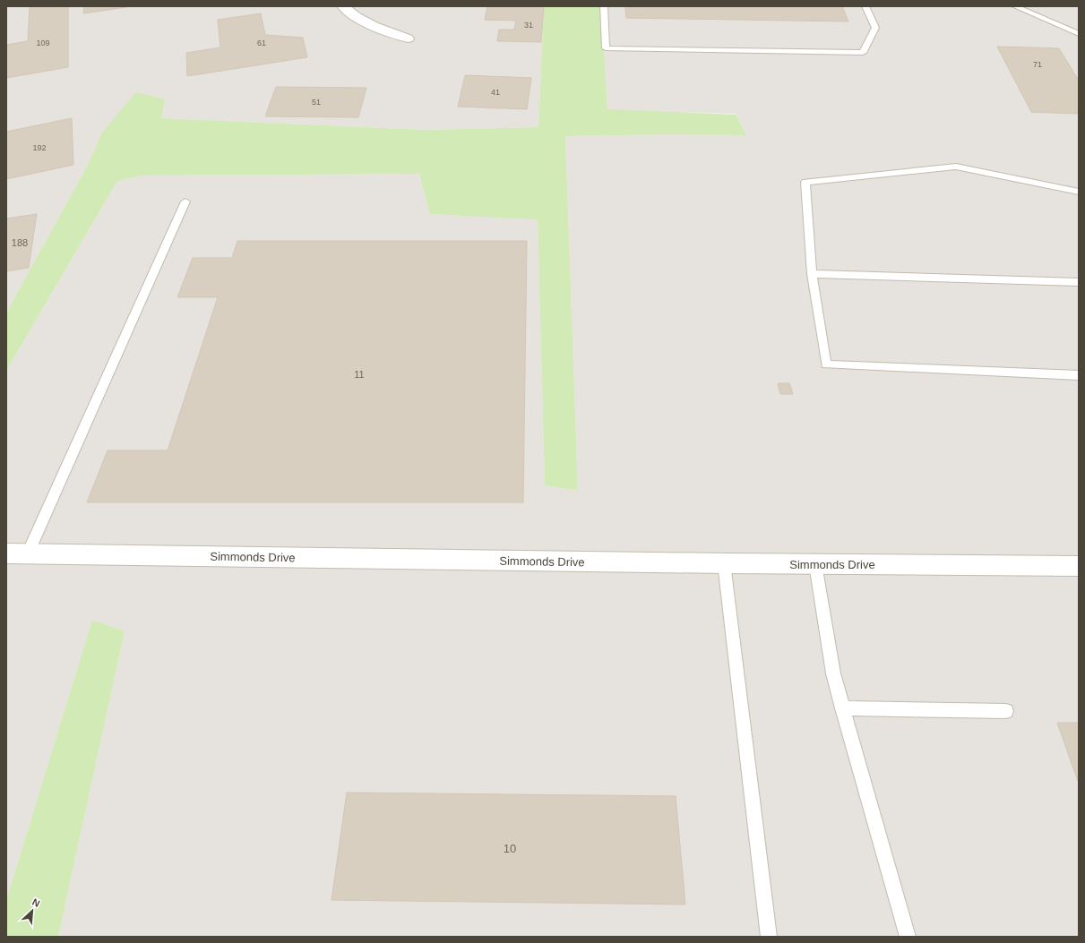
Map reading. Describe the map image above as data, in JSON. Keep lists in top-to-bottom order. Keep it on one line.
{"streets":{"street":["Simmonds Drive"]},"house_numbers":["31","109","61","71","41","51","192","188","11","10"],"north":"top right"}
